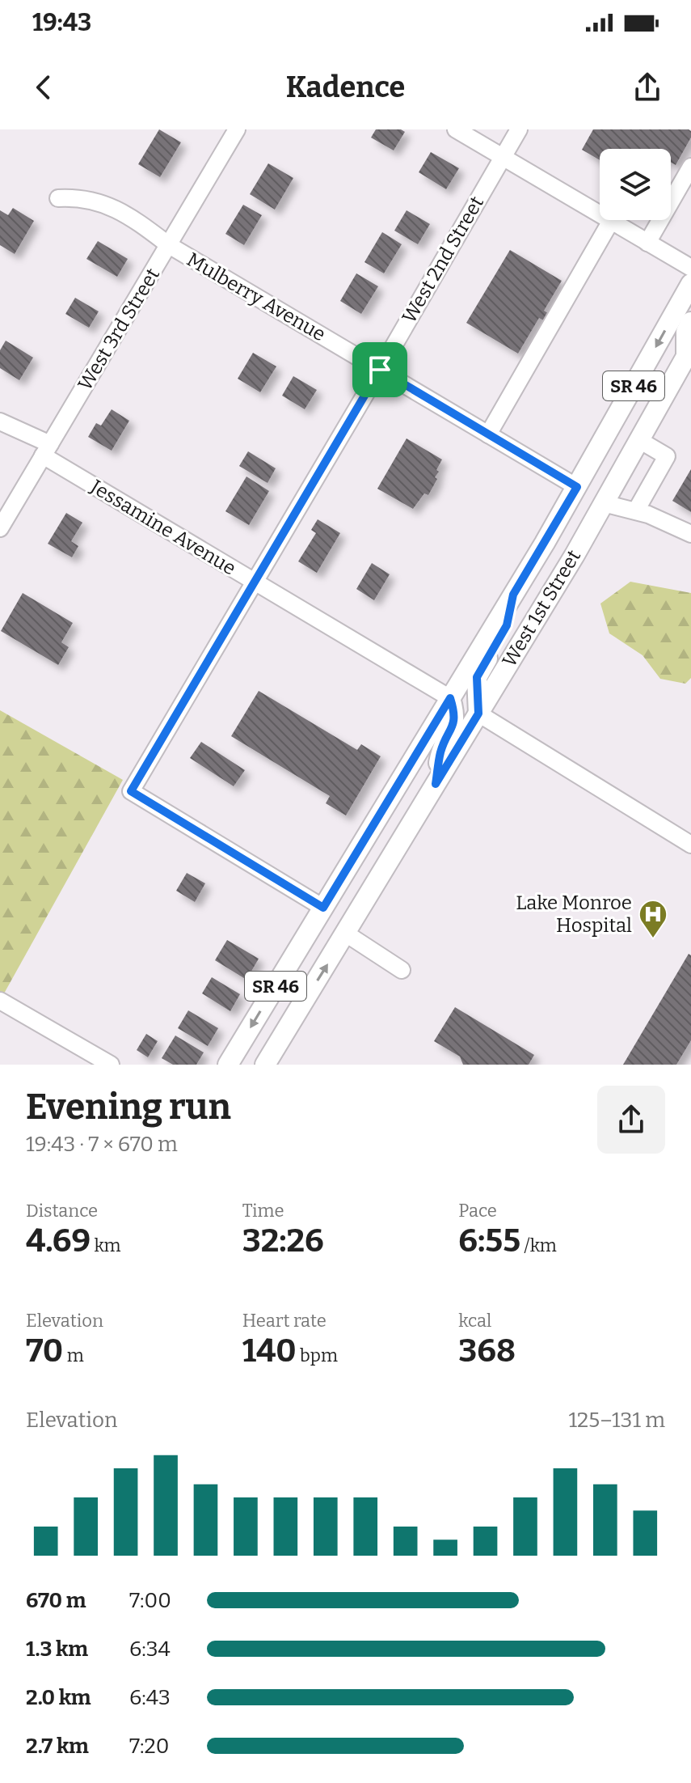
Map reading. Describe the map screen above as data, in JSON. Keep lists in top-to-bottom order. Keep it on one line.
{"streets":{"main road":["SR 46","West 1st Street"],"street":["West 2nd Street","Mulberry Avenue","West 3rd Street","Jessamine Avenue"]},"crossings":[["West 2nd Street","Mulberry Avenue"],["West 2nd Street","Jessamine Avenue"],["West 2nd Street","West 1st Street"],["Mulberry Avenue","West 3rd Street"],["Mulberry Avenue","West 1st Street"],["West 3rd Street","Jessamine Avenue"],["Jessamine Avenue","West 1st Street"]],"places":{"hospital":["Lake Monroe Hospital"]},"page":{"status":"19:43","header":"Kadence","heading":["Evening run","19:43 · 7 × 670 m"],"stats":[["Distance","4.69 km"],["Time","32:26"],["Pace","6:55 /km"],["Elevation","70 m"],["Heart rate","140 bpm"],["kcal","368"]],"chart":["Elevation","125–131 m"],"list":[{"name":"670 m","note":"7:00"},{"name":"1.3 km","note":"6:34"},{"name":"2.0 km","note":"6:43"},{"name":"2.7 km","note":"7:20"}]}}
